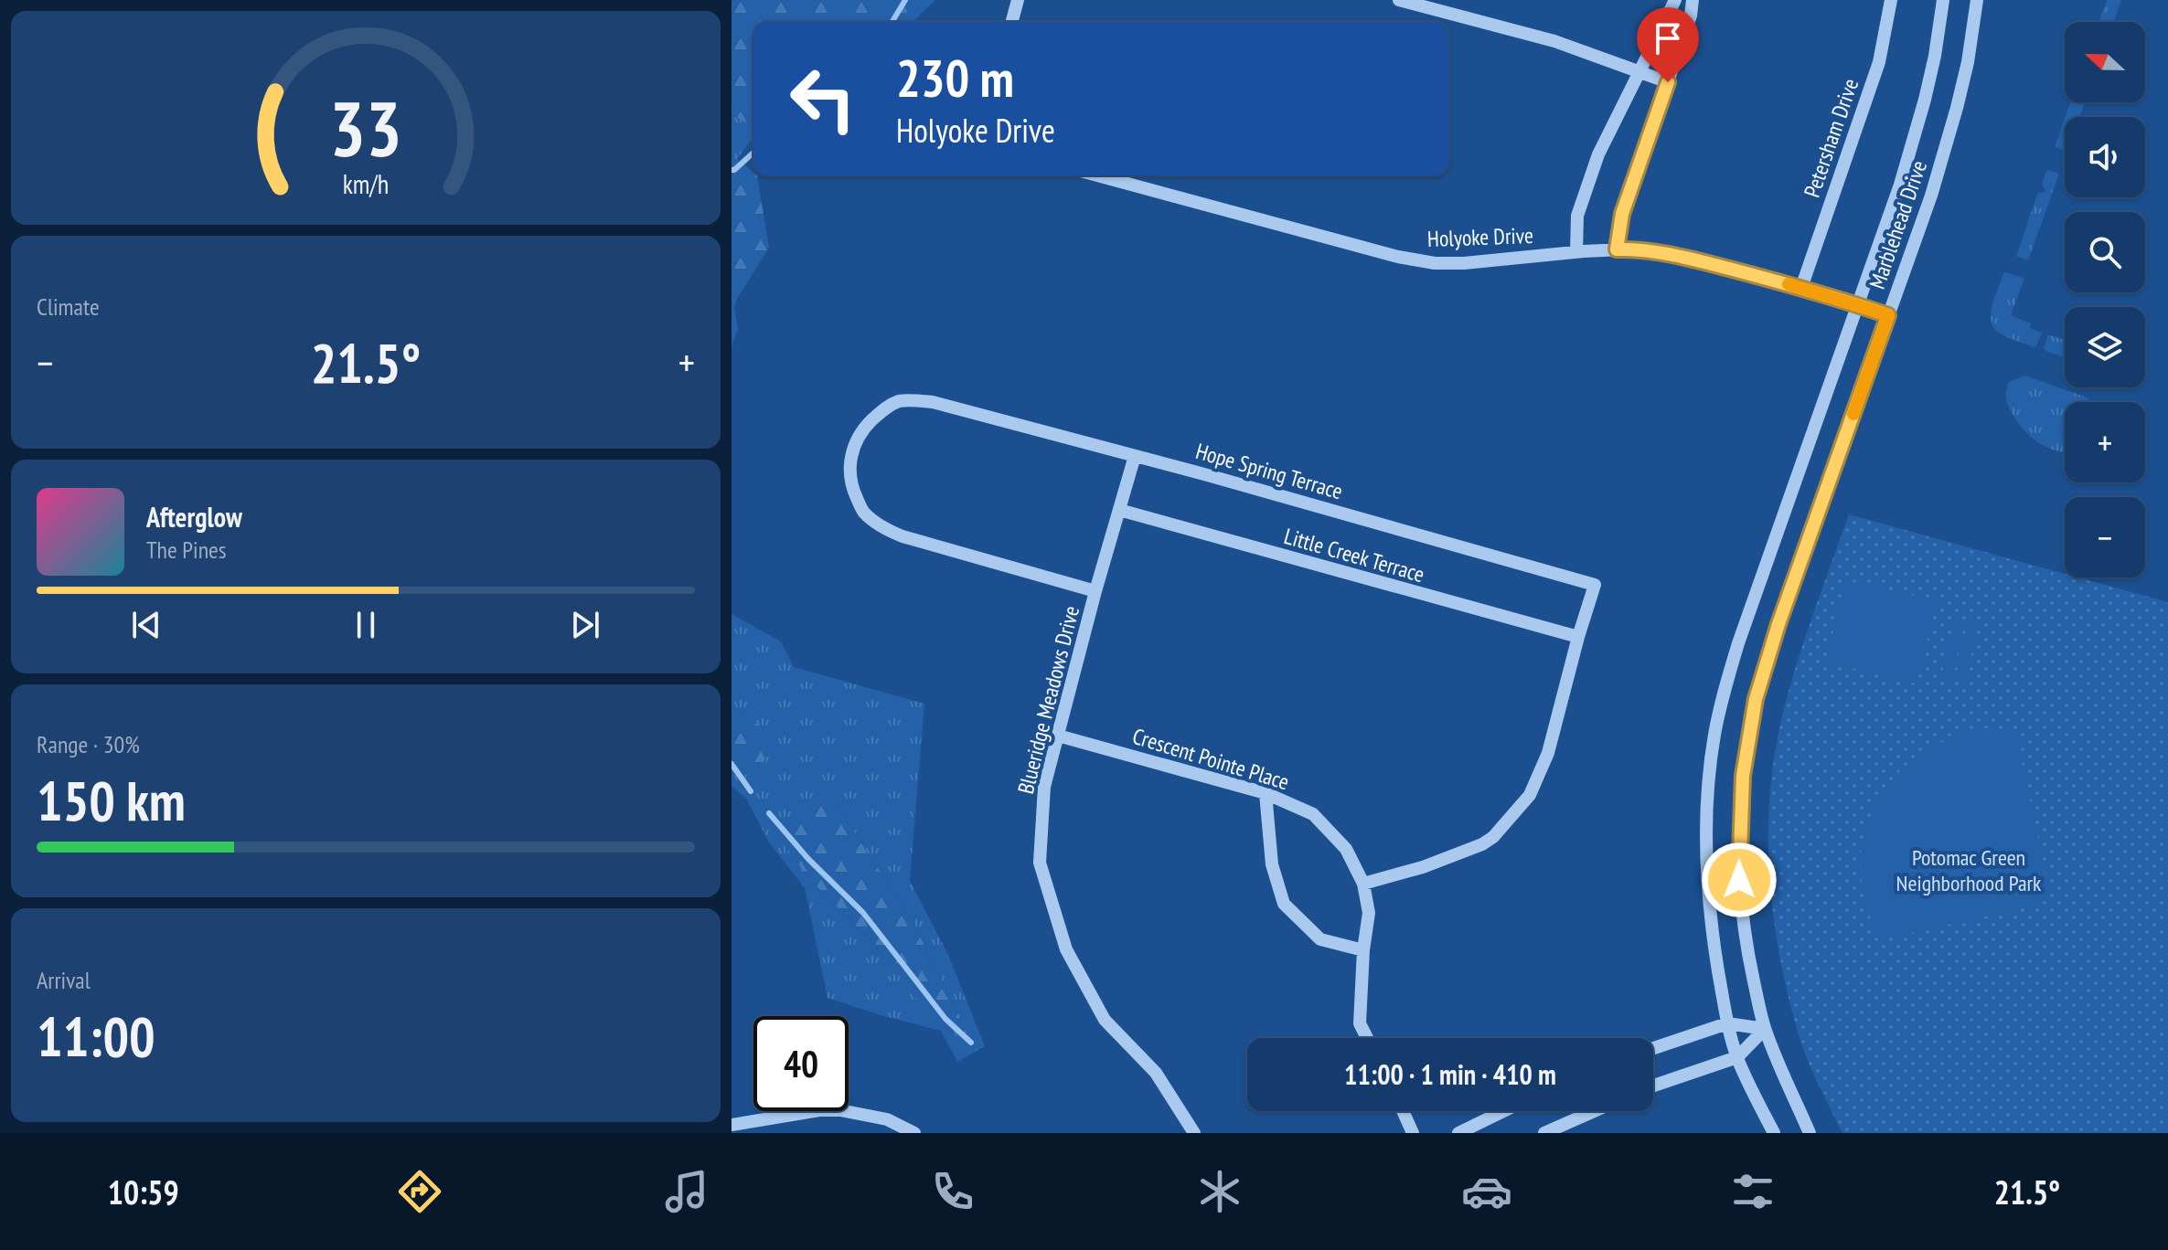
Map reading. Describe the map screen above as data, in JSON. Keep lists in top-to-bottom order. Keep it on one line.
{"streets":{"street":["Petersham Drive","Marblehead Drive","Holyoke Drive","Hope Spring Terrace","Little Creek Terrace","Blueridge Meadows Drive","Crescent Pointe Place"]},"crossings":[["Petersham Drive","Holyoke Drive"],["Marblehead Drive","Holyoke Drive"],["Hope Spring Terrace","Little Creek Terrace"],["Hope Spring Terrace","Blueridge Meadows Drive"],["Hope Spring Terrace","Crescent Pointe Place"],["Little Creek Terrace","Blueridge Meadows Drive"],["Blueridge Meadows Drive","Crescent Pointe Place"]],"parks":["Potomac Green Neighborhood Park"],"north":"left","page":{"map_buttons":["+","−"],"turn":["230 m","Holyoke Drive"],"tile":["Climate",["Range · 30%","150 km"],["Arrival","11:00"]],"heat":["−","21.5°","+"],"song":["Afterglow","The Pines"],"limit":"40","trip":"11:00 · 1 min · 410 m","tabs":["10:59","21.5°"],"gauge":["33","km/h"]}}
